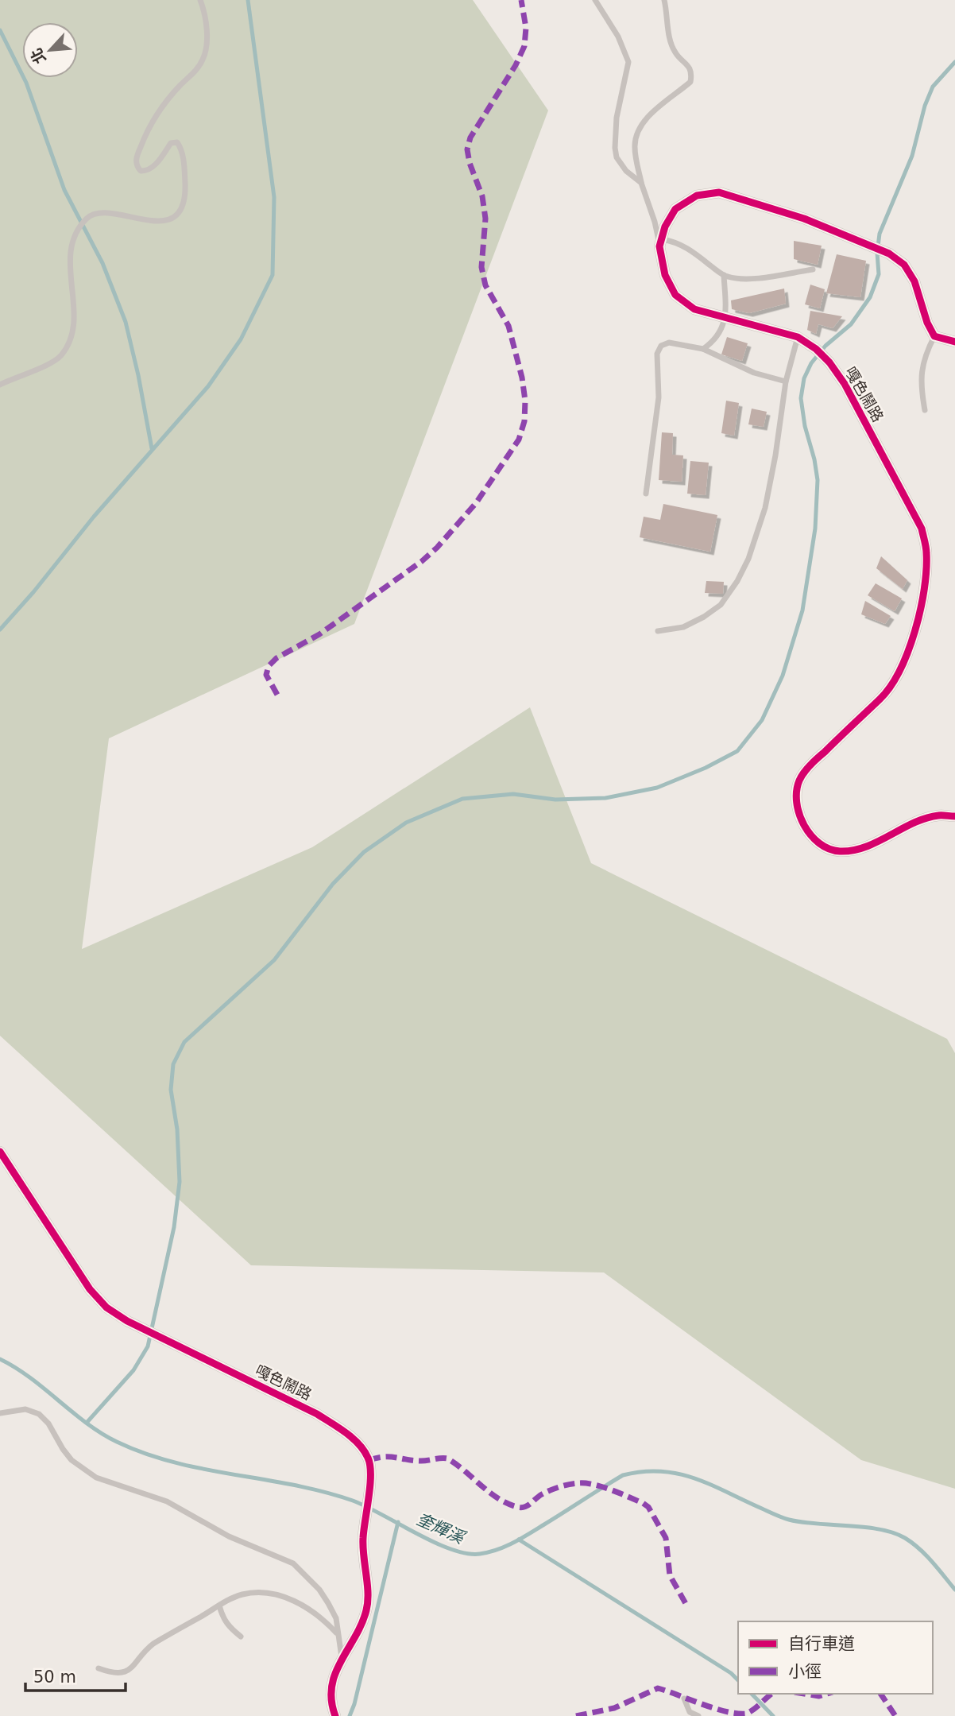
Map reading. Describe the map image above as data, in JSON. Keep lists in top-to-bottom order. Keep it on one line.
{"streets":{"street":["嘎色鬧路"]},"water":["奎輝溪"],"legend":["自行車道","小徑"],"scale_bar":"50 m","north":"bottom left"}
